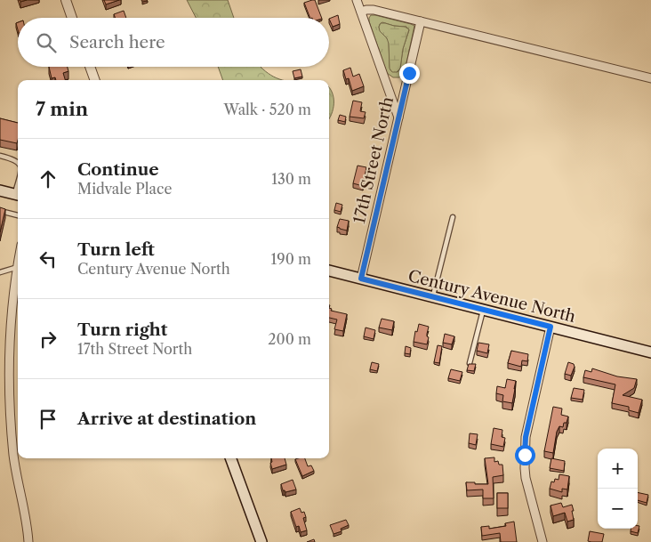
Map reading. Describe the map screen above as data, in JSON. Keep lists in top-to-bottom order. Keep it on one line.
{"streets":{"main road":["Century Avenue North"],"street":["17th Street North"]},"crossings":[["17th Street North","Century Avenue North"]],"page":{"search":"Search here","heading":["7 min","Walk · 520 m"],"list":[["Continue","Midvale Place","130 m"],["Turn left","Century Avenue North","190 m"],["Turn right","17th Street North","200 m"],"Arrive at destination"],"map_buttons":["+","−"]}}
